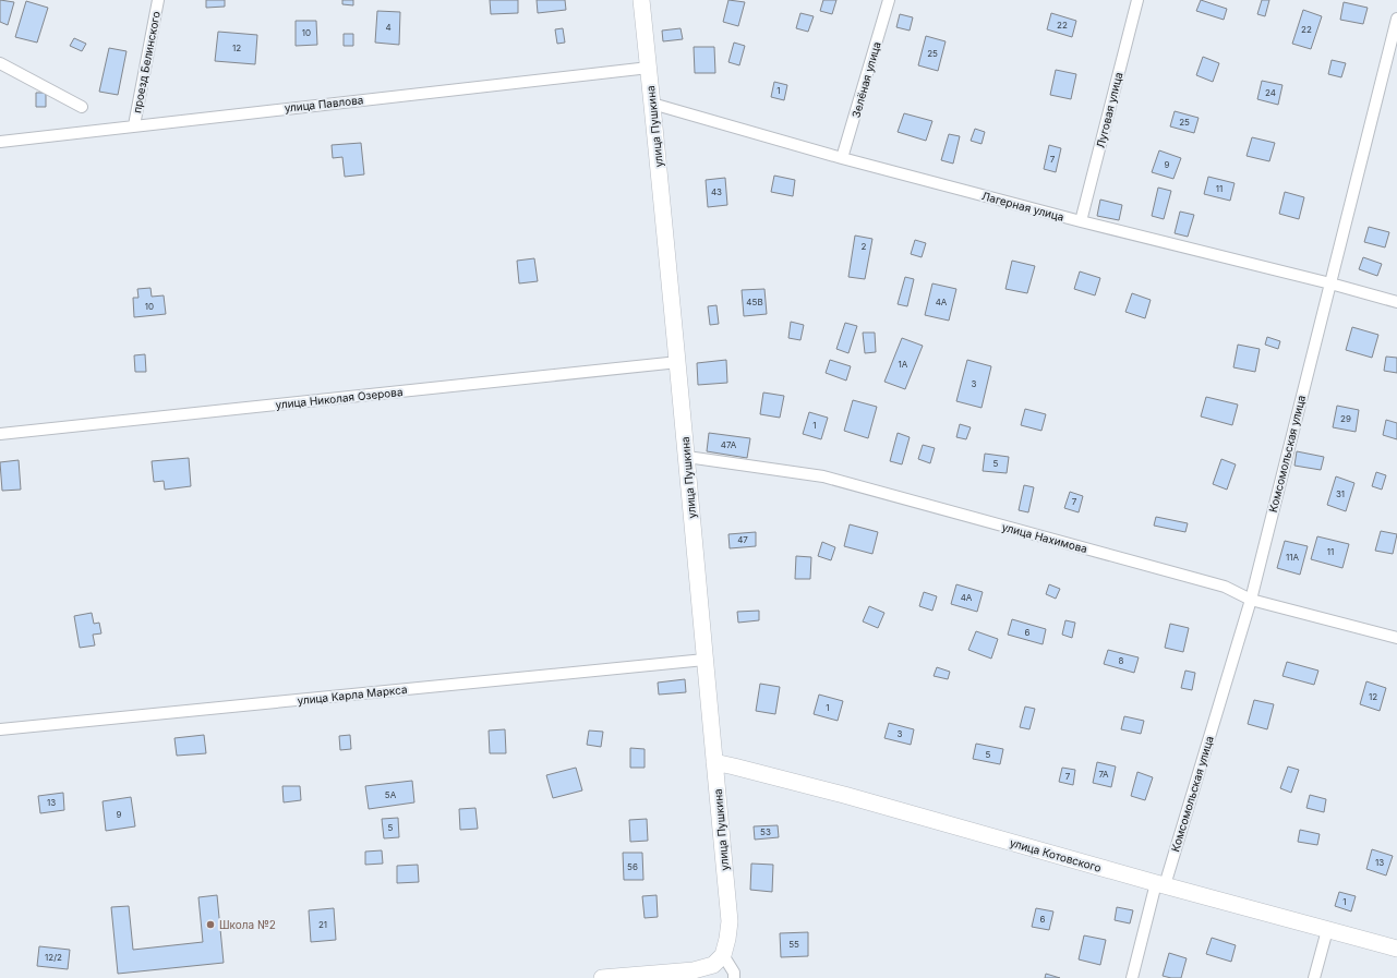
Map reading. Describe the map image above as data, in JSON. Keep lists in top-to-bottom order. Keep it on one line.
{"streets":{"main road":["улица Пушкина","улица Котовского"],"street":["проезд Белинского","Зелёная улица","улица Павлова","Луговая улица","Лагерная улица","улица Николая Озерова","Комсомольская улица","улица Нахимова","улица Карла Маркса"]},"crossings":[["проезд Белинского","улица Павлова"],["Зелёная улица","Лагерная улица"],["улица Павлова","улица Пушкина"],["Луговая улица","Лагерная улица"],["улица Пушкина","Лагерная улица"],["улица Пушкина","улица Николая Озерова"],["улица Пушкина","улица Нахимова"],["улица Пушкина","улица Карла Маркса"],["улица Пушкина","улица Котовского"],["Лагерная улица","Комсомольская улица"],["Комсомольская улица","улица Нахимова"],["Комсомольская улица","улица Котовского"]],"places":["Школа №2"],"house_numbers":["22","4","22","10","12","25","1","24","25","7","9","11","43","2","45В","4А","10","1А","3","29","1","47А","5","31","7","47","11","11А","4А","6","8","12","1","3","5","7А","7","5А","13","9","5","53","13","56","1","6","21","55","12/2"]}
